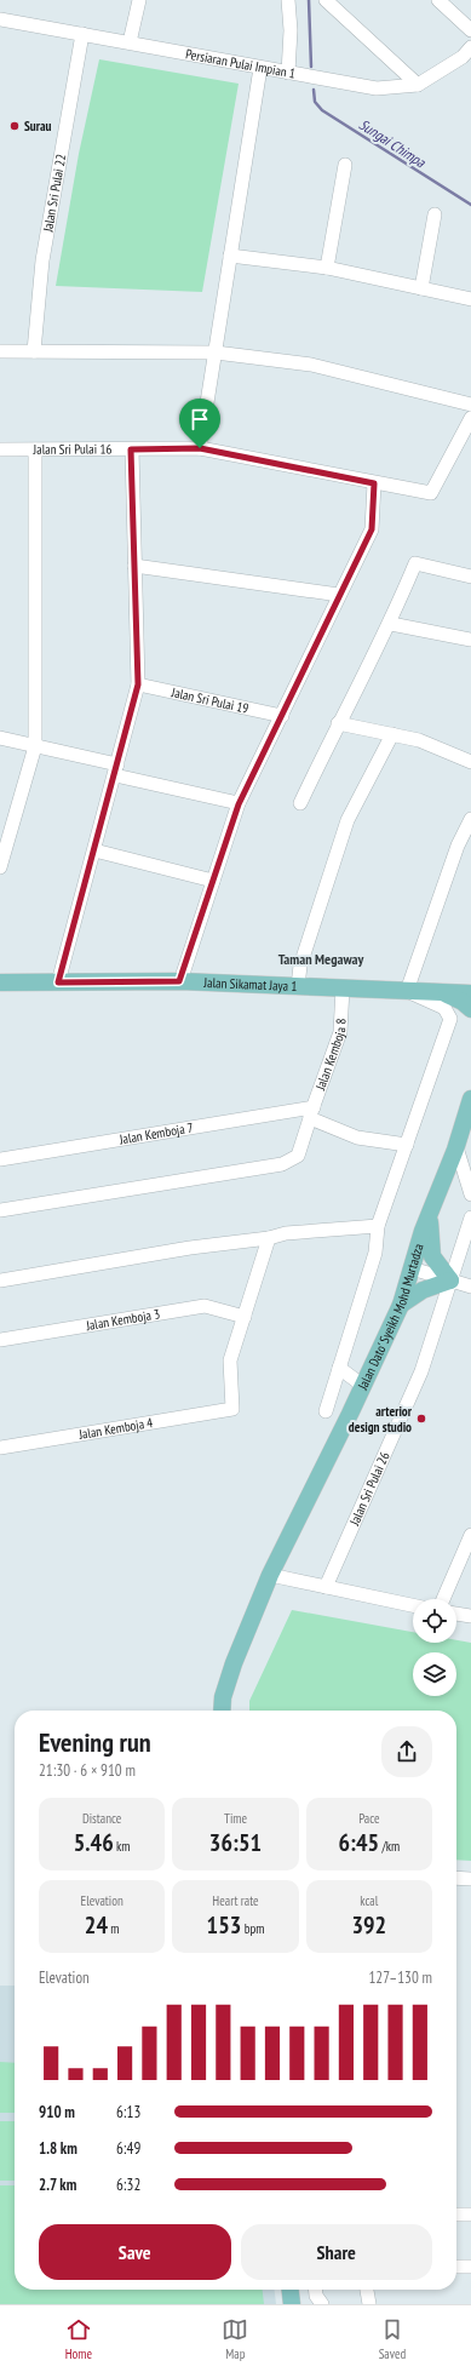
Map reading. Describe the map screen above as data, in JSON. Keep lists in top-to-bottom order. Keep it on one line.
{"streets":{"main road":["Jalan Sikamat Jaya 1","Jalan Dato' Syeikh Mohd Murtadza"],"street":["Persiaran Pulai Impian 1","Jalan Sri Pulai 22","Jalan Sri Pulai 16","Jalan Sri Pulai 19","Jalan Kemboja 8","Jalan Kemboja 7","Jalan Kemboja 3","Jalan Kemboja 4","Jalan Sri Pulai 26"]},"crossings":[["Persiaran Pulai Impian 1","Jalan Sri Pulai 22"],["Jalan Sikamat Jaya 1","Jalan Kemboja 8"],["Jalan Kemboja 8","Jalan Kemboja 7"],["Jalan Kemboja 3","Jalan Kemboja 4"]],"districts":["Taman Megaway"],"water":["Sungai Chimpa"],"places":["Surau","arterior design studio"],"page":{"heading":["Evening run","21:30 · 6 × 910 m"],"stats":[["Distance","5.46 km"],["Time","36:51"],["Pace","6:45 /km"],["Elevation","24 m"],["Heart rate","153 bpm"],["kcal","392"]],"chart":["Elevation","127–130 m"],"list":[{"name":"910 m","note":"6:13"},{"name":"1.8 km","note":"6:49"},{"name":"2.7 km","note":"6:32"}],"buttons":["Save","Share"],"tabs":["Home","Map","Saved"]}}
